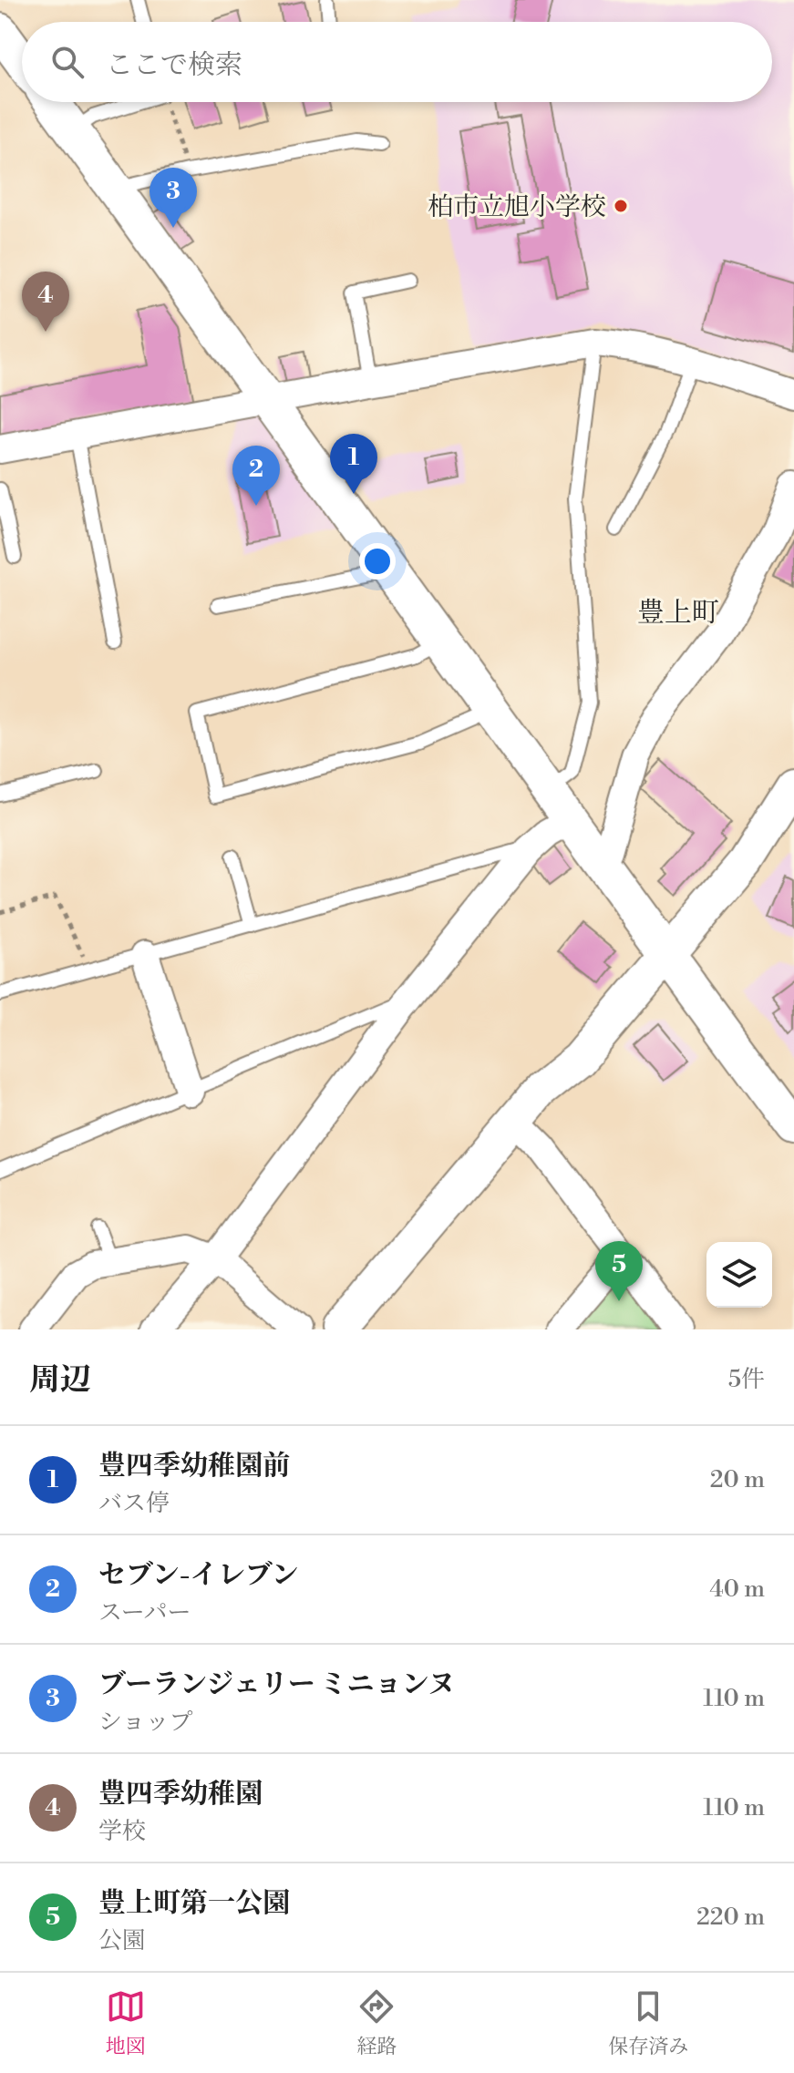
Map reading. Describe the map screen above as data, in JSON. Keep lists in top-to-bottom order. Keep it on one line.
{"districts":["豊上町"],"places":["柏市立旭小学校"],"page":{"search":"ここで検索","pins":["3","4","1","2","5"],"heading":["周辺","5件"],"list":[{"mark":"1","name":"豊四季幼稚園前","note":"バス停","value":"20 m"},{"mark":"2","name":"セブン-イレブン","note":"スーパー","value":"40 m"},{"mark":"3","name":"ブーランジェリー ミニョンヌ","note":"ショップ","value":"110 m"},{"mark":"4","name":"豊四季幼稚園","note":"学校","value":"110 m"},{"mark":"5","name":"豊上町第一公園","note":"公園","value":"220 m"}],"nav":["地図","経路","保存済み"]}}
